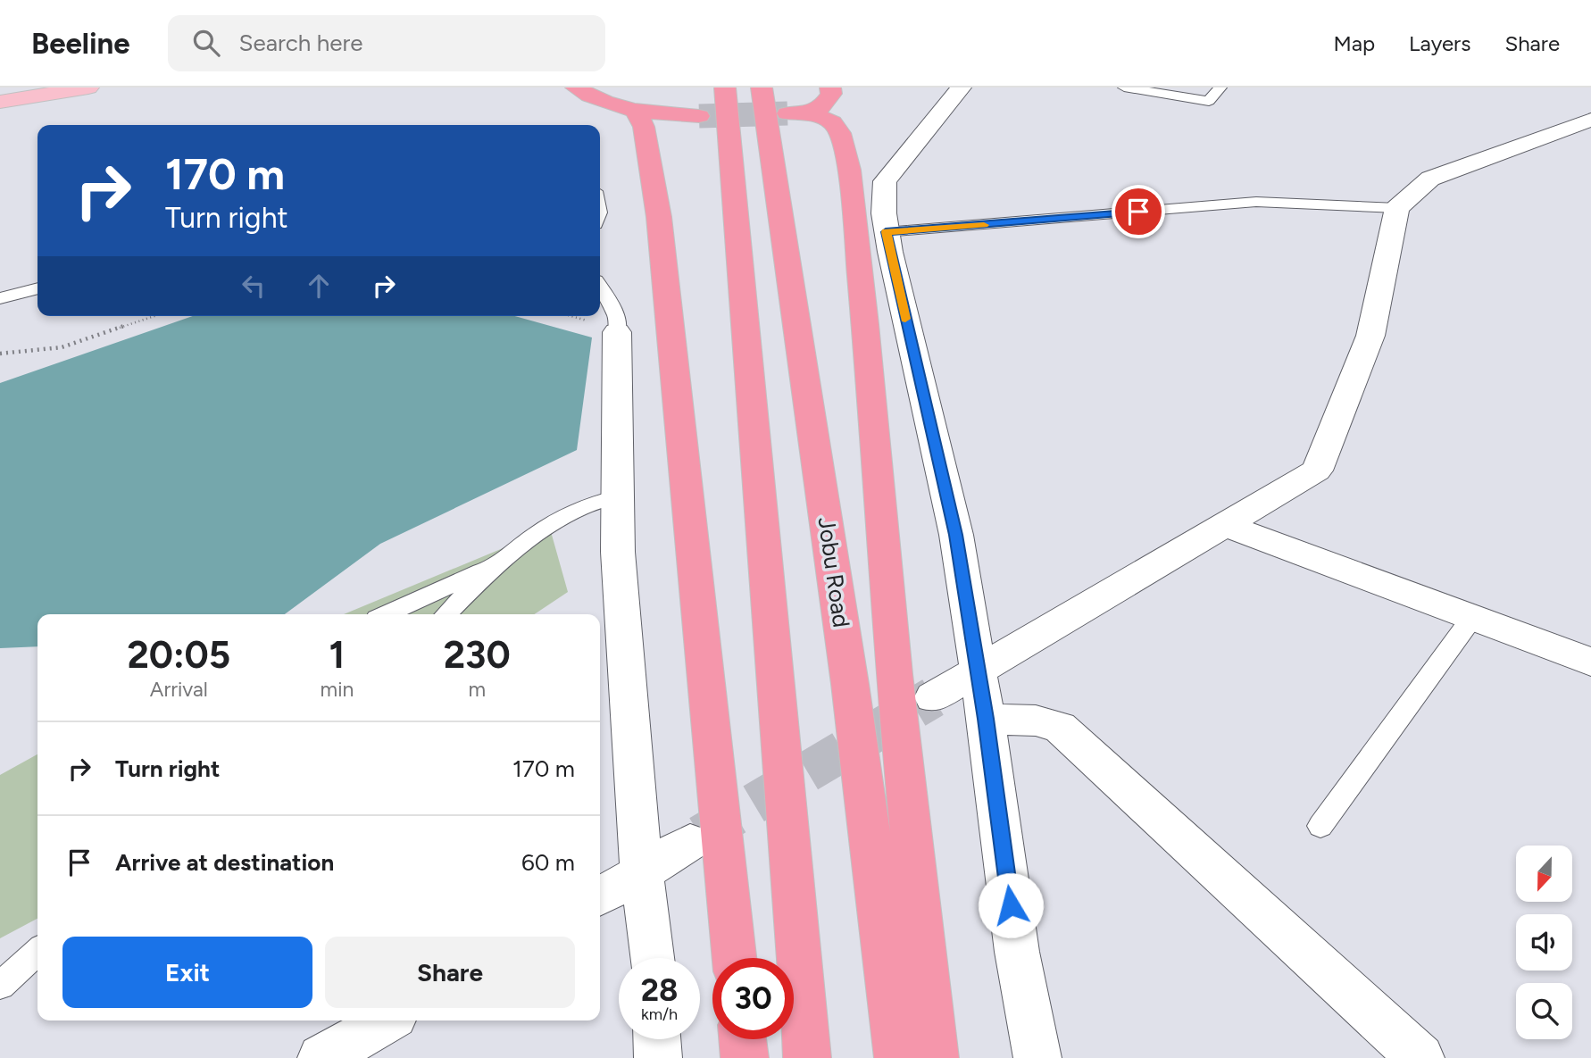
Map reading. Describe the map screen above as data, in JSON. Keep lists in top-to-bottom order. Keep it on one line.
{"streets":{"highway":["Jobu Road"]},"north":"bottom","page":{"header":"Beeline","search":"Search here","nav":["Map","Layers","Share"],"turn":["170 m","Turn right"],"eta":["20:05","Arrival","1","min","230","m"],"list":[{"name":"Turn right","value":"170 m"},{"name":"Arrive at destination","value":"60 m"}],"buttons":["Exit","Share"],"speed":"28 km/h","limit":"30"}}
